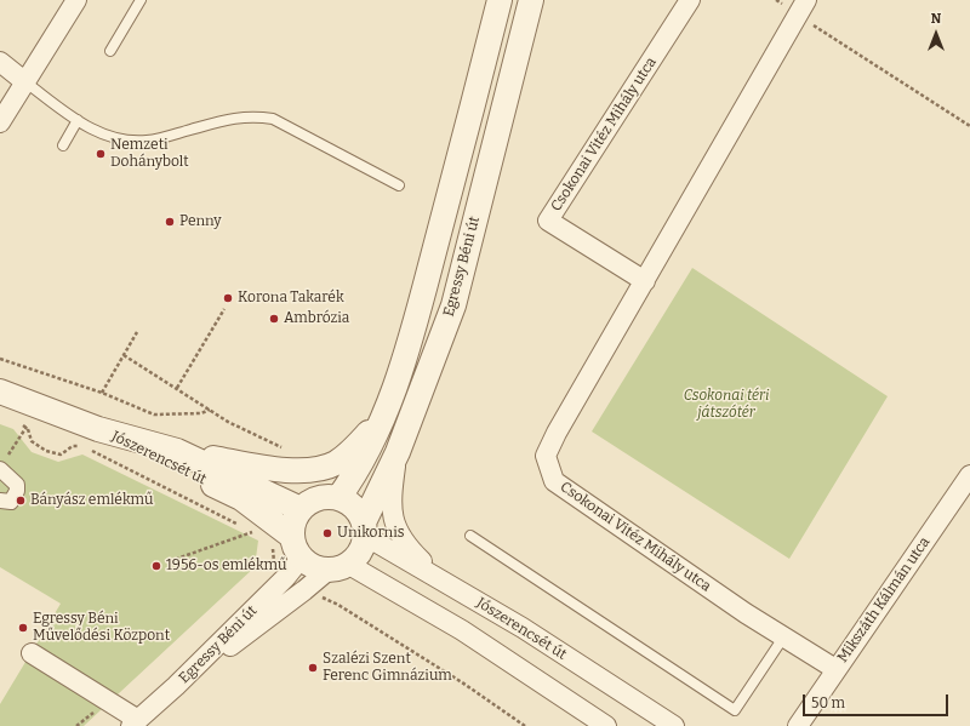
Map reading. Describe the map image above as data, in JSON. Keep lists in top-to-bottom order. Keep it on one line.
{"streets":{"street":["Csokonai Vitéz Mihály utca","Egressy Béni út","Jószerencsét út","Mikszáth Kálmán utca"]},"crossings":[["Csokonai Vitéz Mihály utca","Mikszáth Kálmán utca"],["Egressy Béni út","Jószerencsét út"]],"parks":["Csokonai téri játszótér"],"places":["Nemzeti Dohánybolt","Penny","Korona Takarék","Ambrózia","Bányász emlékmű","Unikornis","1956-os emlékmű","Egressy Béni Művelődési Központ","Szalézi Szent Ferenc Gimnázium"],"scale_bar":"50 m","north":"top"}
